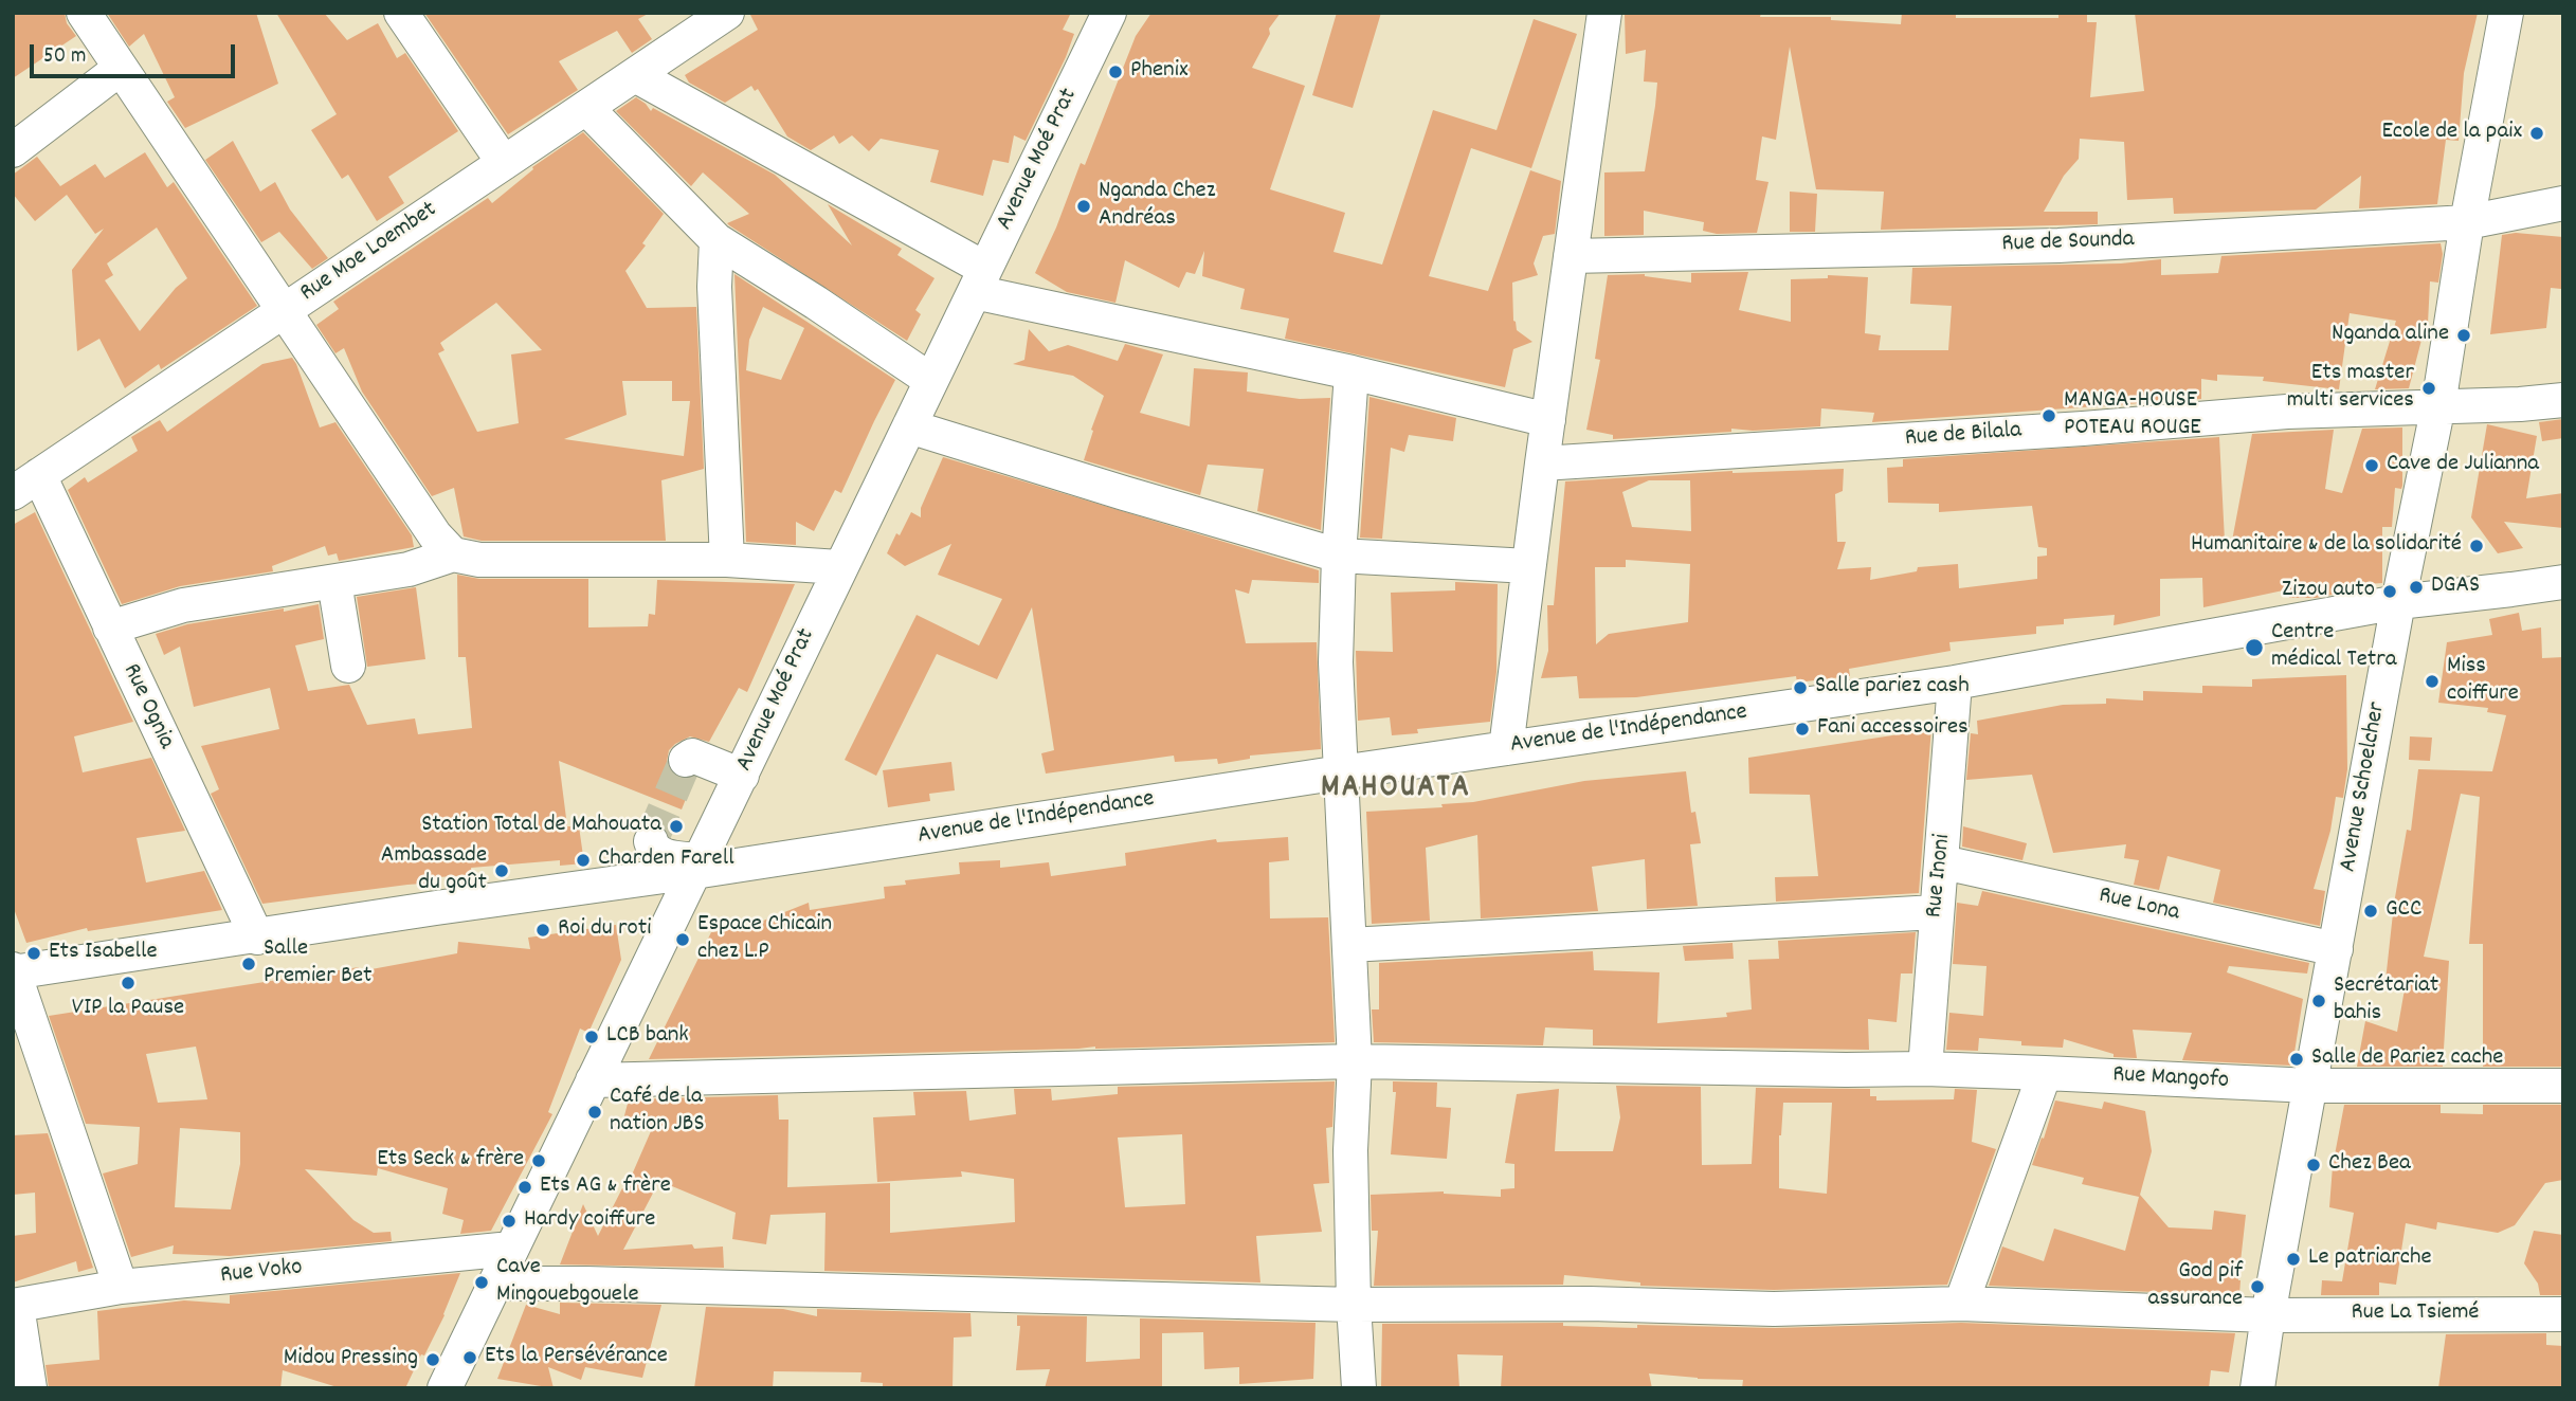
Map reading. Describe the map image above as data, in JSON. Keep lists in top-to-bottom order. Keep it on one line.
{"streets":{"street":["Avenue Moé Prat","Rue de Sounda","Rue Moe Loembet","Rue de Bilala","Rue Ognia","Avenue de l'Indépendance","Avenue Schoelcher","Rue Inoni","Rue Lona","Rue Mangofo","Rue Voko","Rue La Tsiemé"]},"crossings":[["Avenue Moé Prat","Avenue de l'Indépendance"],["Avenue Moé Prat","Rue Mangofo"],["Avenue Moé Prat","Rue Voko"],["Avenue Moé Prat","Rue La Tsiemé"],["Rue de Sounda","Avenue Schoelcher"],["Rue Moe Loembet","Rue Ognia"],["Rue de Bilala","Avenue Schoelcher"],["Avenue de l'Indépendance","Avenue Schoelcher"],["Avenue de l'Indépendance","Rue Inoni"],["Avenue Schoelcher","Rue Lona"],["Avenue Schoelcher","Rue Mangofo"],["Avenue Schoelcher","Rue La Tsiemé"],["Rue Inoni","Rue Lona"],["Rue Inoni","Rue Mangofo"]],"districts":["MAHOUATA"],"places":["Phenix","Ecole de la paix","Nganda Chez Andréas","Nganda aline","Ets master multi services","MANGA-HOUSE POTEAU ROUGE","Cave de Julianna","Humanitaire & de la solidarité","DGAS","Zizou auto","Centre médical Tetra","Miss coiffure","Salle pariez cash","Fani accessoires","Station Total de Mahouata","Charden Farell","Ambassade du goût","GCC","Roi du roti","Espace Chicain chez L.P","Ets Isabelle","Salle Premier Bet","VIP la Pause","Secrétariat bahis","LCB bank","Salle de Pariez cache","Café de la nation JBS","Ets Seck & frère","Chez Bea","Ets AG & frère","Hardy coiffure","Le patriarche","Cave Mingouebgouele","God pif assurance","Ets la Persévérance","Midou Pressing"],"scale_bar":"50 m"}
